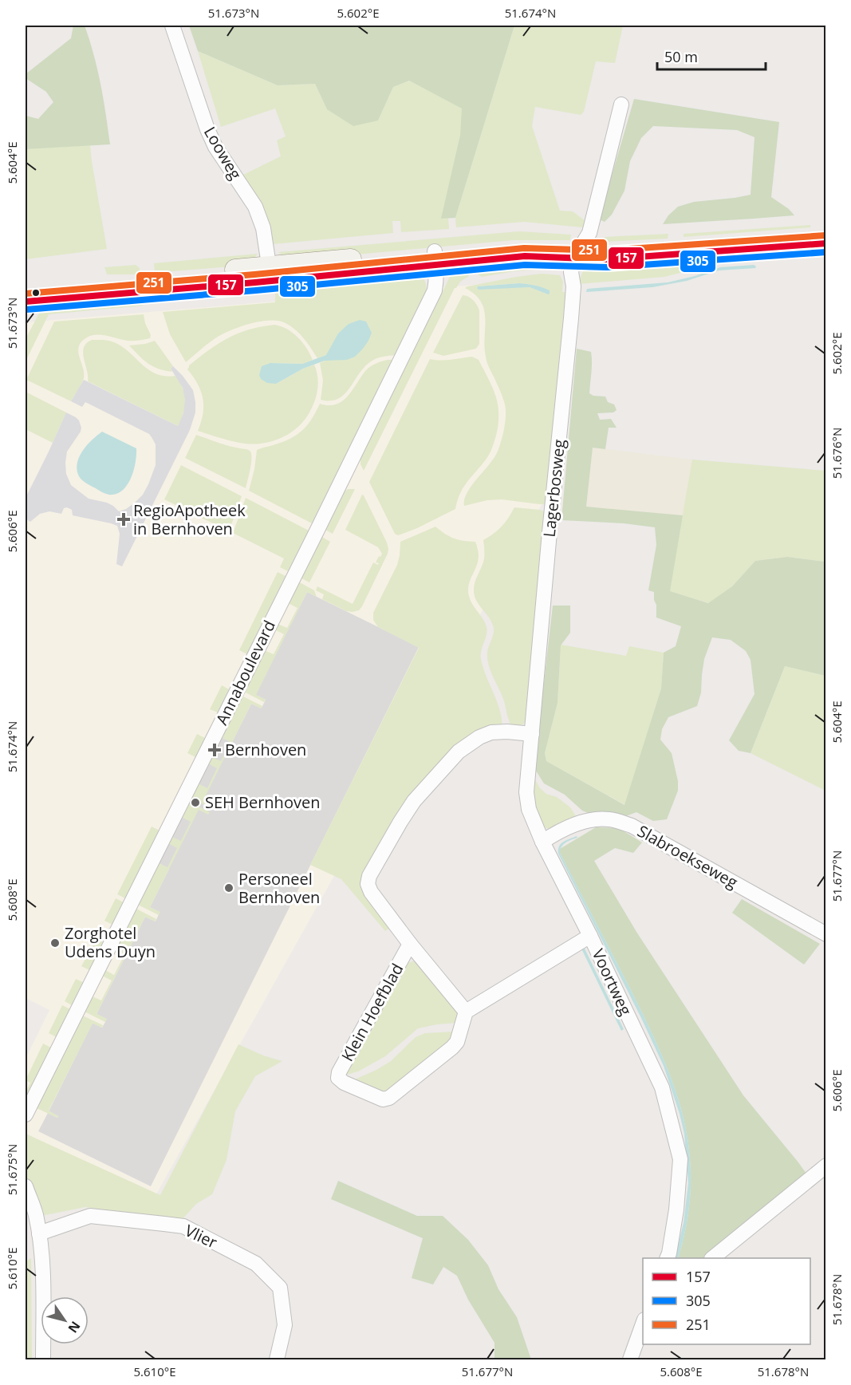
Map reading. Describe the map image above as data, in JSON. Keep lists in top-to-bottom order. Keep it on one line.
{"streets":{"street":["Looweg","Lagerbosweg","Annaboulevard","Slabroekseweg","Voortweg","Klein Hoefblad","Vlier"]},"crossings":[["Lagerbosweg","Voortweg"],["Lagerbosweg","Klein Hoefblad"],["Slabroekseweg","Voortweg"],["Voortweg","Klein Hoefblad"]],"places":{"health":["RegioApotheek in Bernhoven","Bernhoven"],"other":["SEH Bernhoven","Personeel Bernhoven","Zorghotel Udens Duyn"]},"lines":["transit line 251","transit line 157","transit line 305"],"legend":["157","305","251"],"scale_bar":"50 m","north":"bottom right","coordinates":["51.673°N","5.602°E","51.674°N","5.604°E","51.676°N","5.606°E","51.677°N","5.608°E","51.675°N","5.610°E","51.678°N"]}
